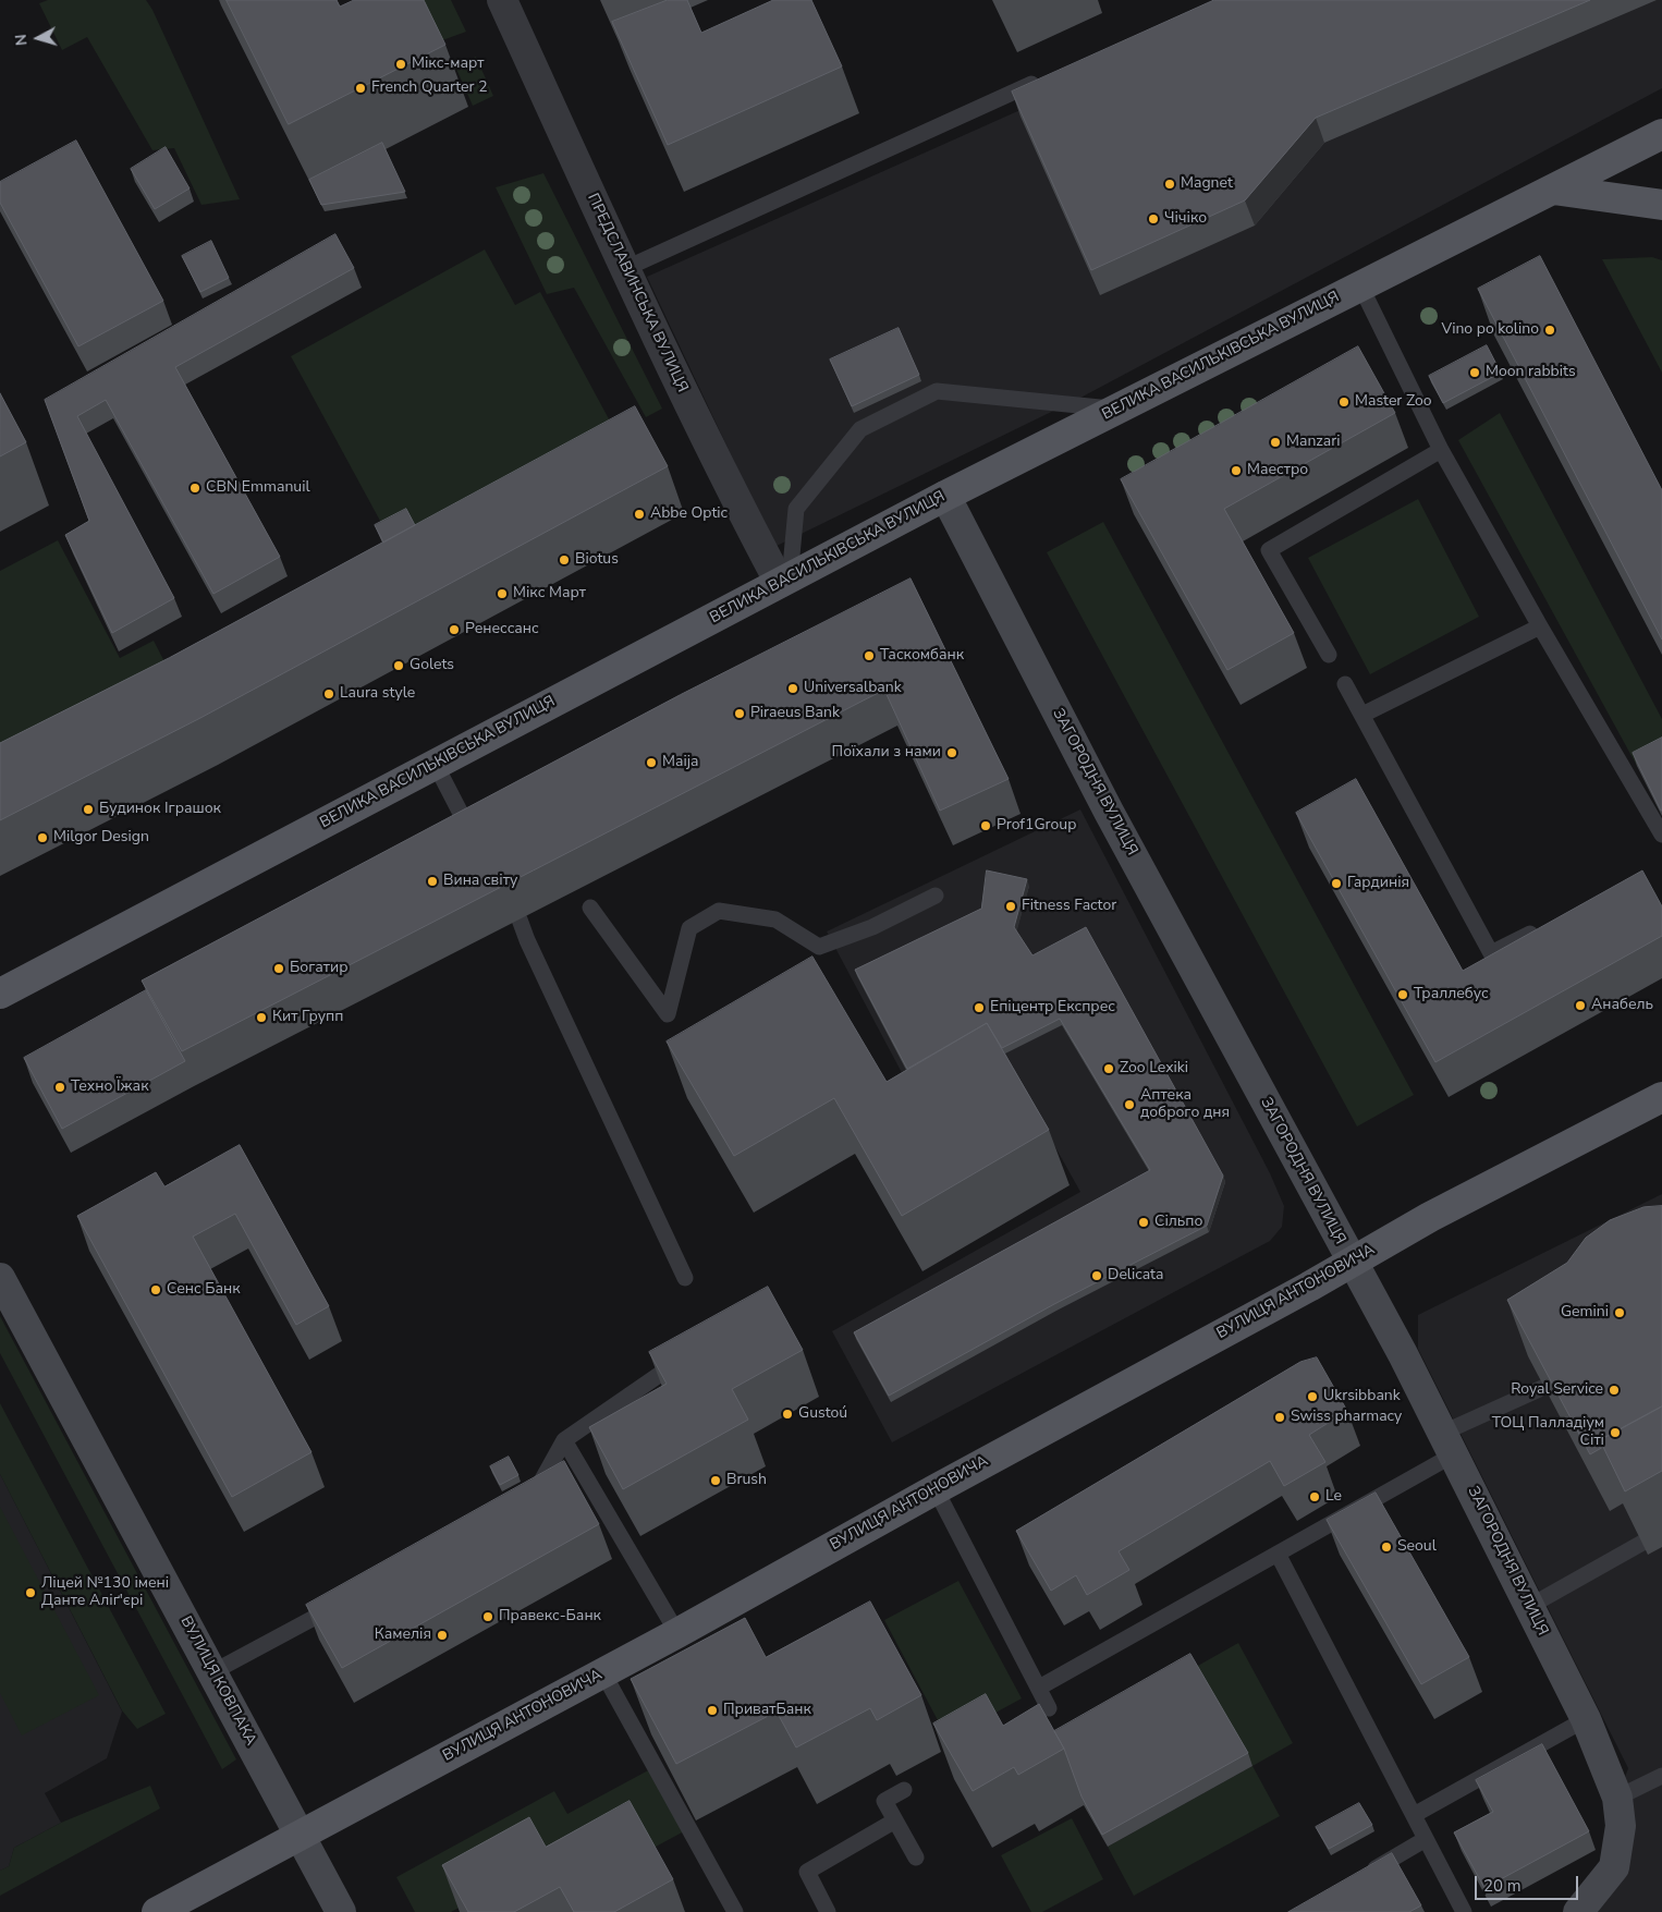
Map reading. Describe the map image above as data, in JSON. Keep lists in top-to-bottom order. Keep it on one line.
{"streets":{"main road":["ВЕЛИКА ВАСИЛЬКІВСЬКА ВУЛИЦЯ","ЗАГОРОДНЯ ВУЛИЦЯ","ВУЛИЦЯ АНТОНОВИЧА","ВУЛИЦЯ КОВПАКА"],"street":["ПРЕДСЛАВИНСЬКА ВУЛИЦЯ"]},"crossings":[["ПРЕДСЛАВИНСЬКА ВУЛИЦЯ","ВЕЛИКА ВАСИЛЬКІВСЬКА ВУЛИЦЯ"],["ВЕЛИКА ВАСИЛЬКІВСЬКА ВУЛИЦЯ","ЗАГОРОДНЯ ВУЛИЦЯ"],["ЗАГОРОДНЯ ВУЛИЦЯ","ВУЛИЦЯ АНТОНОВИЧА"],["ВУЛИЦЯ АНТОНОВИЧА","ВУЛИЦЯ КОВПАКА"]],"places":["Мікс-март","French Quarter 2","Magnet","Чічіко","Vino po kolino","Moon rabbits","Master Zoo","Manzari","Маестро","CBN Emmanuil","Abbe Optic","Biotus","Мікс Март","Ренессанс","Таскомбанк","Golets","Universalbank","Laura style","Piraeus Bank","Поїхали з нами","Maija","Будинок Iграшок","Prof1Group","Milgor Design","Вина світу","Гардинія","Fitness Factor","Богатир","Траллебус","Анабель","Епіцентр Експрес","Кит Групп","Zoo Lexiki","Техно Їжак","Аптека доброго дня","Сільпо","Delicata","Сенс Банк","Gemini","Royal Service","Ukrsibbank","Gustoú","Swiss pharmacy","ТОЦ Палладіум Сіті","Brush","Le","Seoul","Ліцей №130 імені Данте Аліґ'єрі","Правекс-Банк","Камелія","ПриватБанк"],"scale_bar":"20 m","north":"left"}
